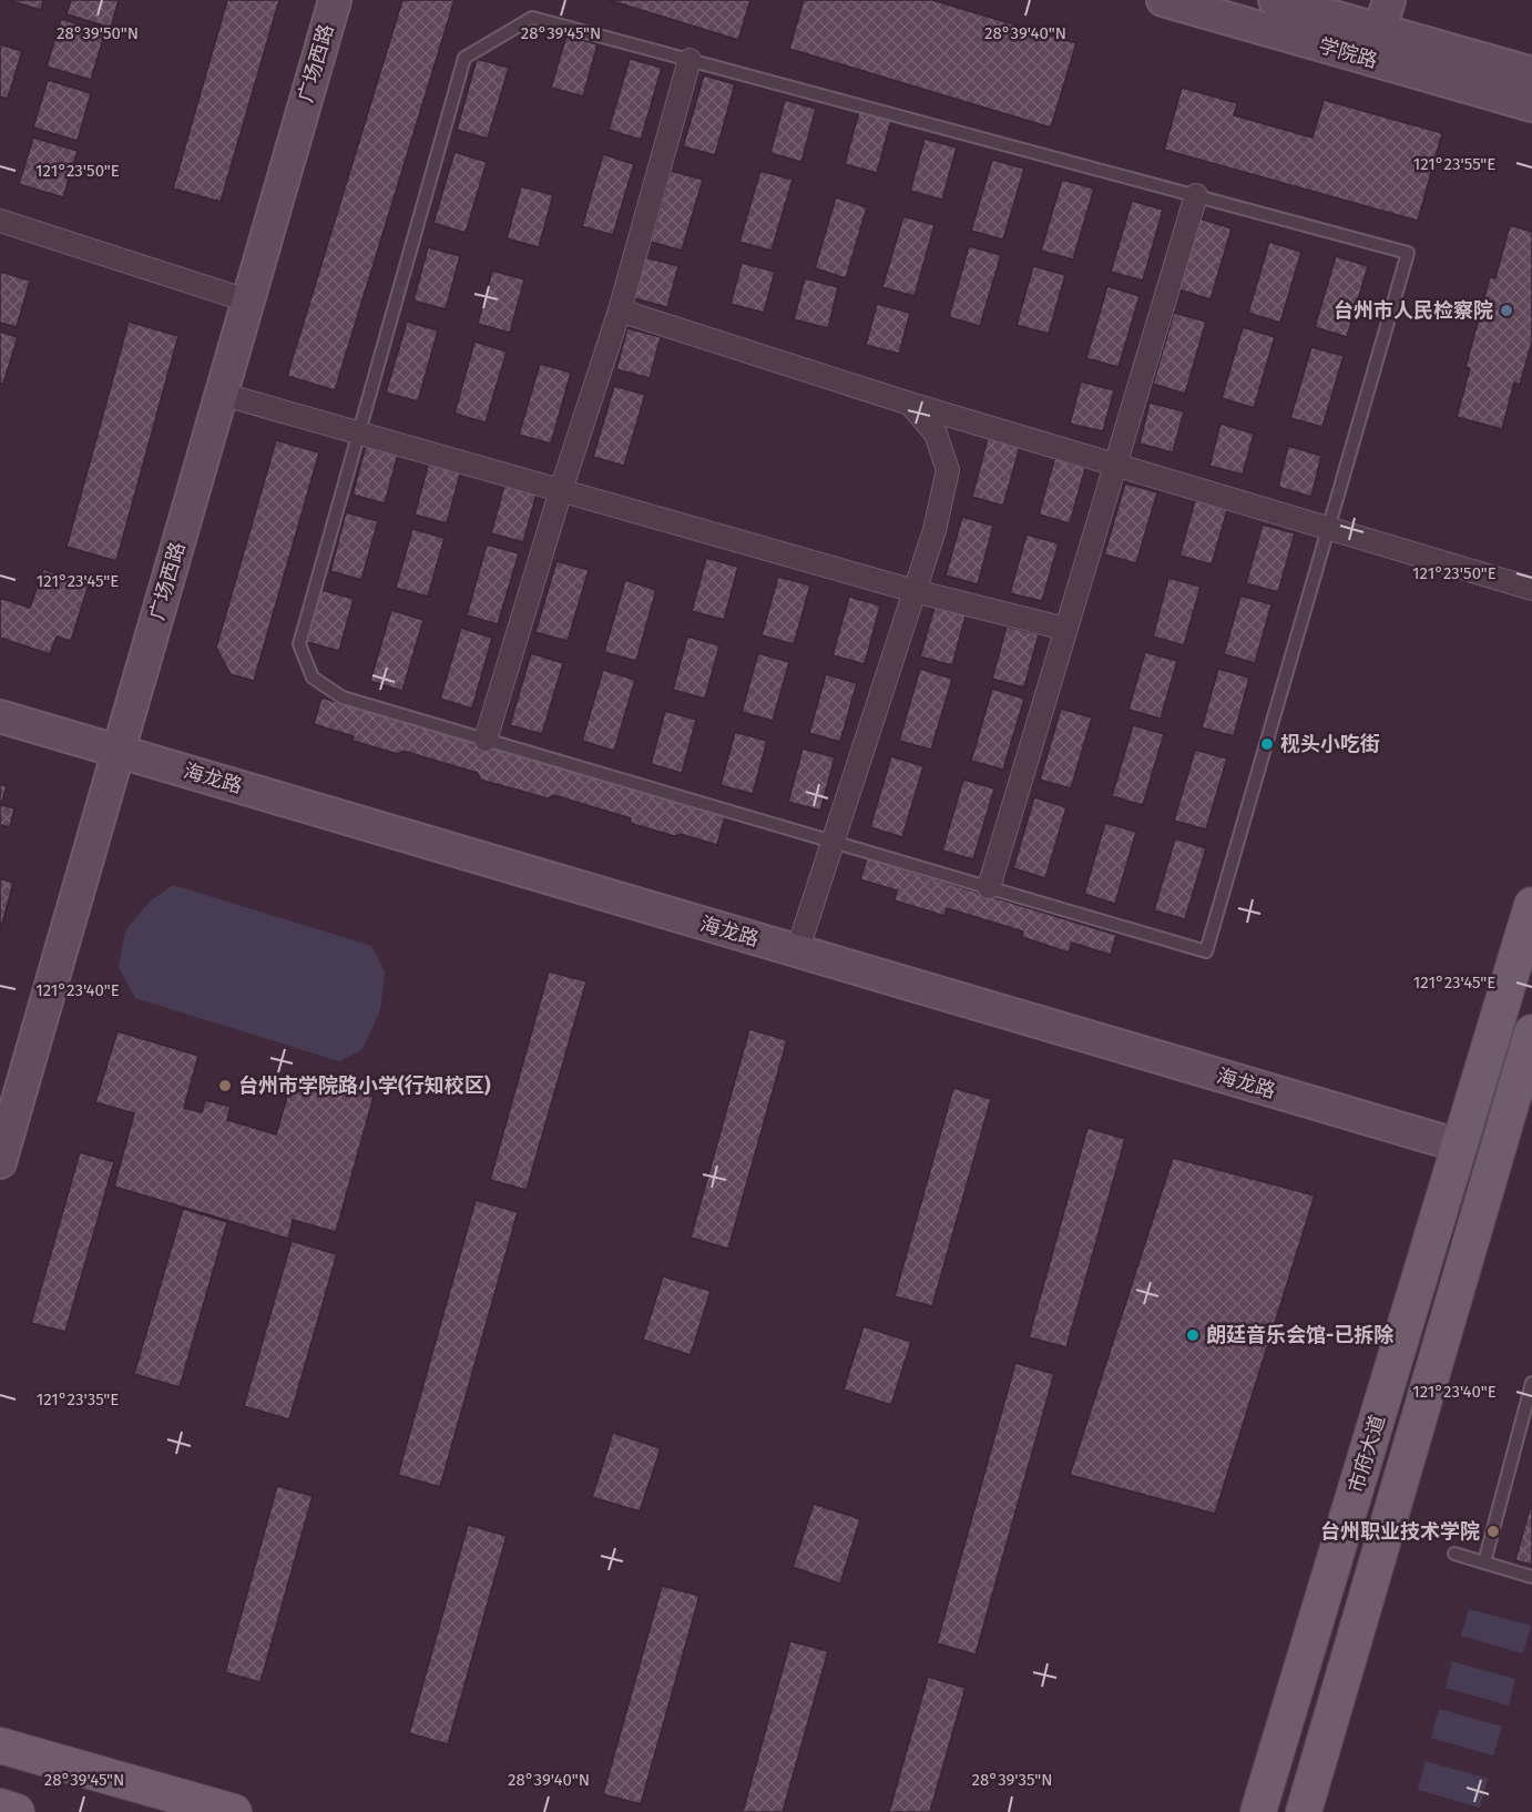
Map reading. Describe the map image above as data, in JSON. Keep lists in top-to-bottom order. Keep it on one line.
{"streets":{"main road":["学院路","广场西路","海龙路","市府大道"]},"crossings":[["广场西路","海龙路"],["海龙路","市府大道"]],"places":["台州市人民检察院","枧头小吃街","台州市学院路小学(行知校区)","朗廷音乐会馆-已拆除","台州职业技术学院"],"coordinates":["28°39'50\"N","28°39'45\"N","28°39'40\"N","121°23'55\"E","121°23'50\"E","121°23'45\"E","121°23'40\"E","121°23'35\"E","28°39'35\"N"]}
